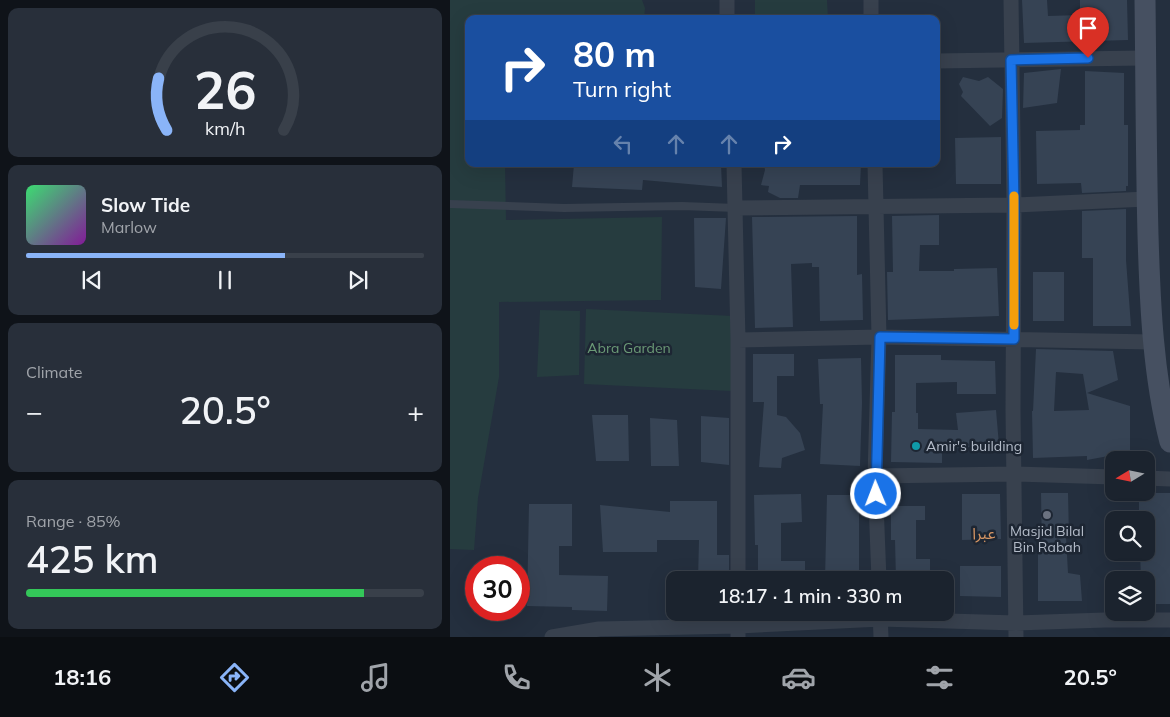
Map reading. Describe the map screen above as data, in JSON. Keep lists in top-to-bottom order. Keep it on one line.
{"districts":["عبرا"],"parks":["Abra Garden"],"places":["Amir's building","Masjid Bilal Bin Rabah"],"north":"left","page":{"turn":["80 m","Turn right"],"song":["Slow Tide","Marlow"],"tile":["Climate",["Range · 85%","425 km"]],"heat":["−","20.5°","+"],"limit":"30","trip":"18:17 · 1 min · 330 m","tabs":["18:16","20.5°"],"gauge":["26","km/h"]}}
